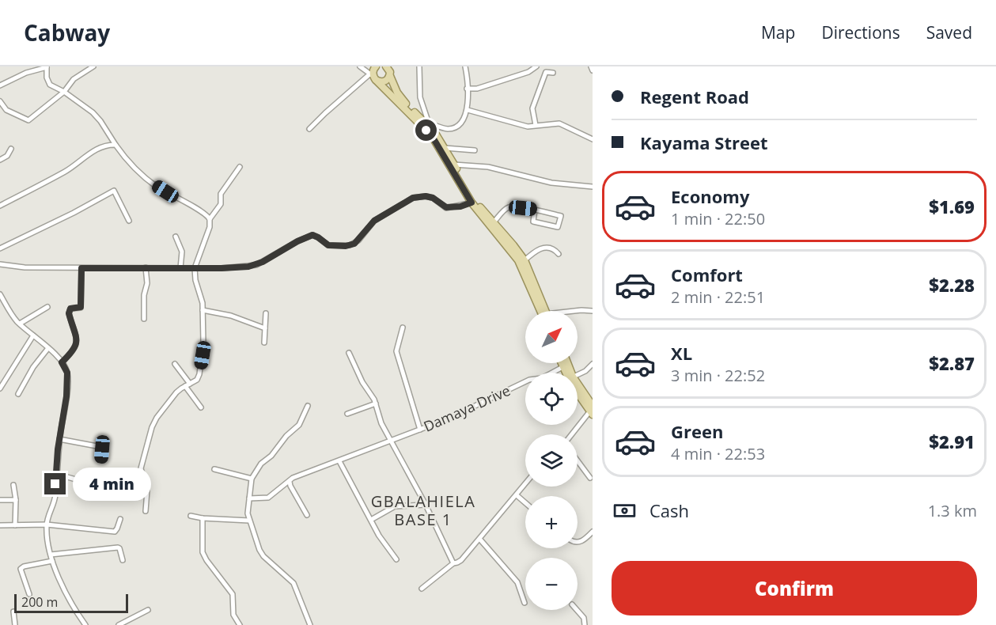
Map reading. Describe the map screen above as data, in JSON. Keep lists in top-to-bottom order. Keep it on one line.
{"streets":{"street":["Damaya Drive"]},"districts":["GBALAHIELA BASE 1"],"scale_bar":"200 m","north":"top right","page":{"header":"Cabway","nav":["Map","Directions","Saved"],"banner":["Regent Road","Kayama Street"],"list":[{"name":"Economy","note":"1 min · 22:50","value":"$1.69"},{"name":"Comfort","note":"2 min · 22:51","value":"$2.28"},{"name":"XL","note":"3 min · 22:52","value":"$2.87"},{"name":"Green","note":"4 min · 22:53","value":"$2.91"}],"map_buttons":["+","−"],"bubble":"4 min","pay":["Cash","1.3 km"],"buttons":"Confirm","scale":"200 m"}}
